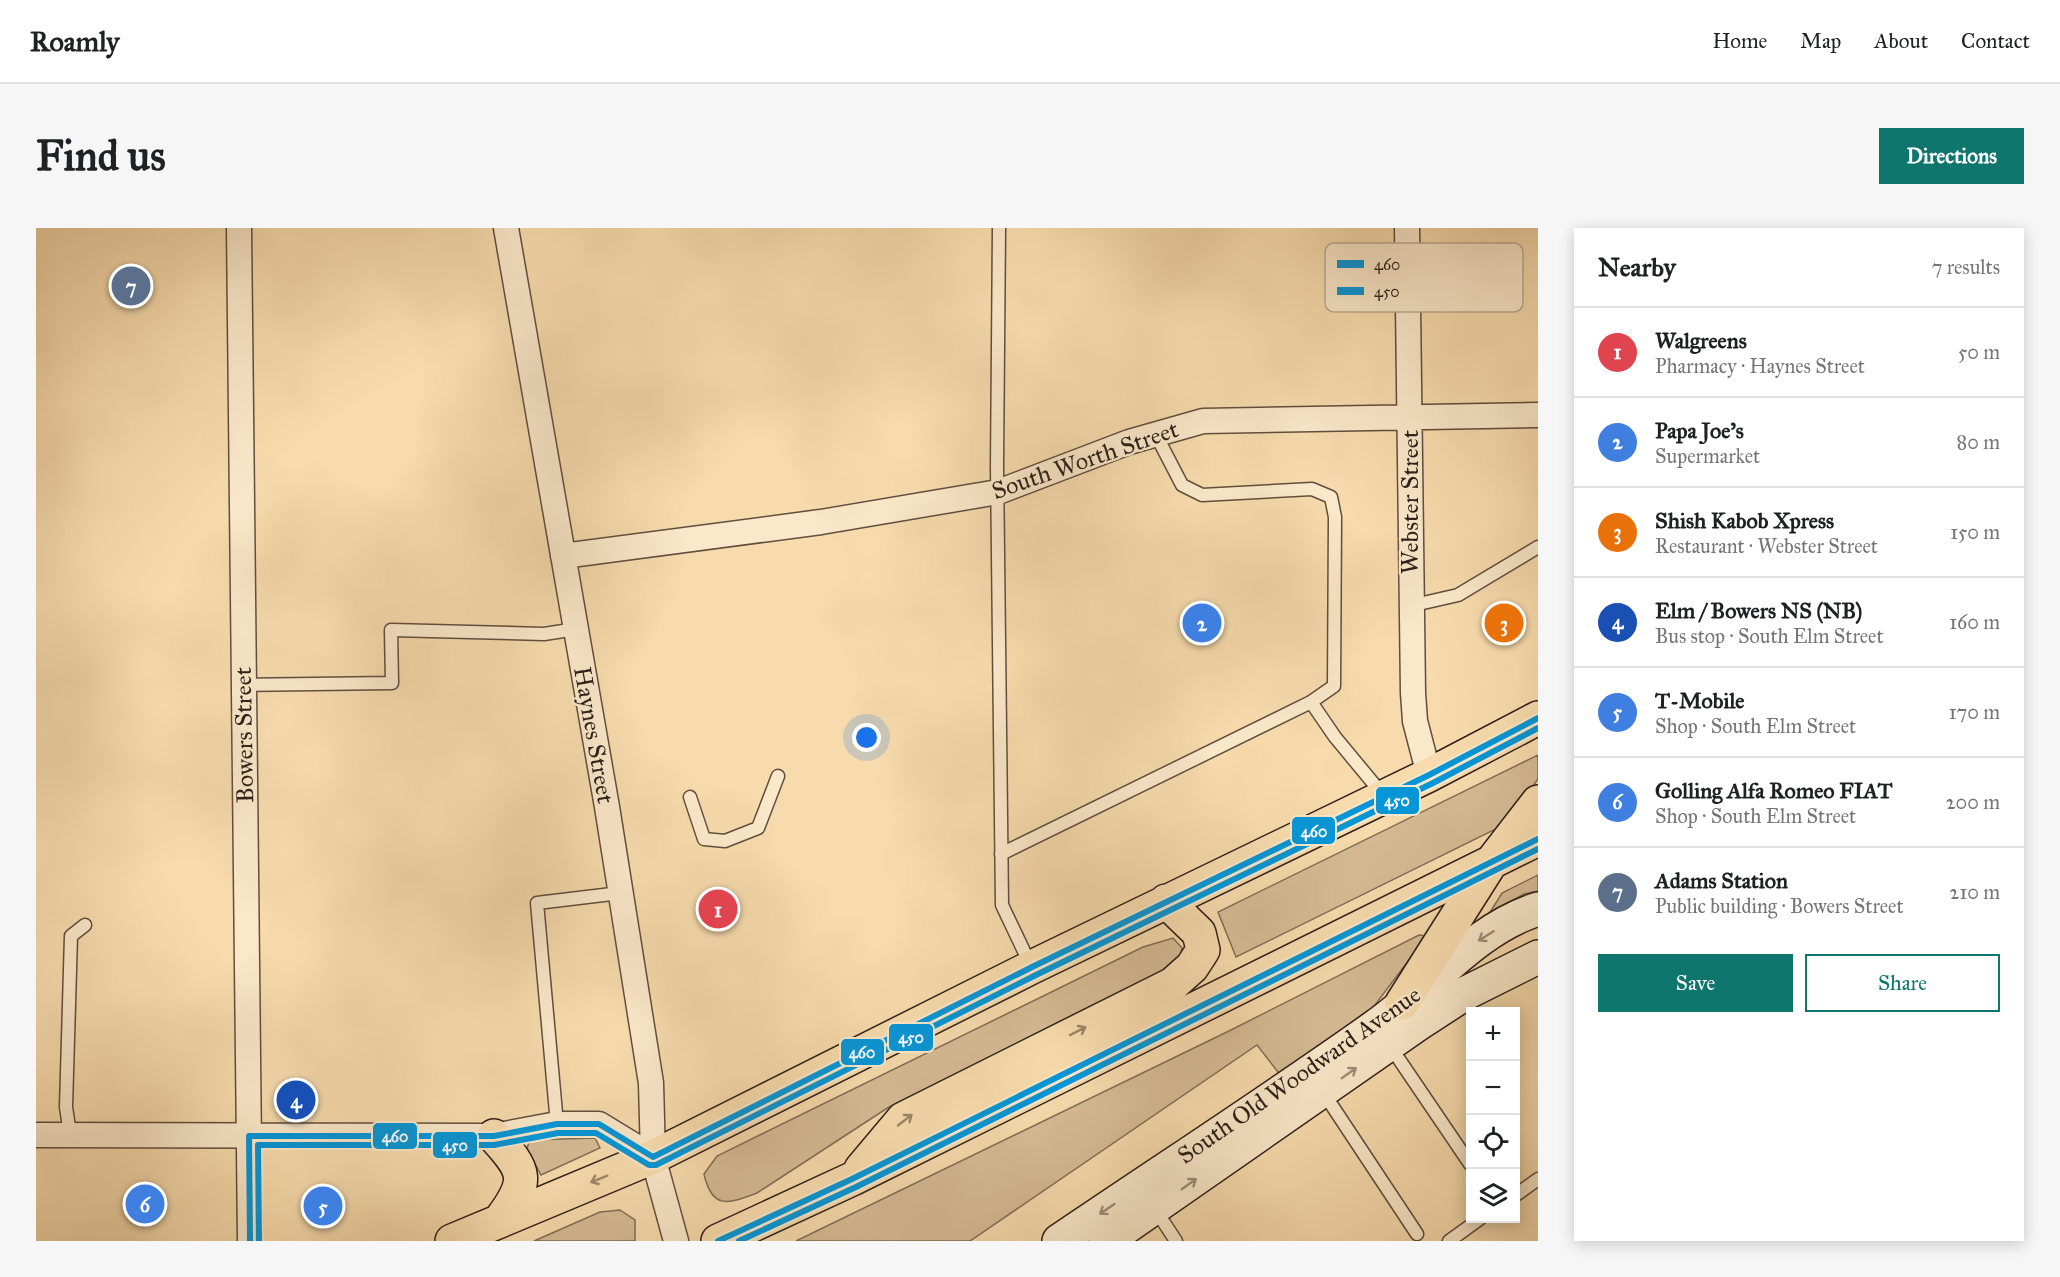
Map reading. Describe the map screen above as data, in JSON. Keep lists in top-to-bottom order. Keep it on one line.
{"streets":{"street":["South Worth Street","Webster Street","Bowers Street","Haynes Street","South Old Woodward Avenue"]},"crossings":[["South Worth Street","Webster Street"],["South Worth Street","Haynes Street"]],"lines":["transit line 460","transit line 450"],"legend":["460","450"],"page":{"header":"Roamly","nav":["Home","Map","About","Contact"],"buttons":["Directions",["Save","Share"]],"title":"Find us","heading":["Nearby","7 results"],"pins":["7","2","3","1","4","6","5"],"list":[{"mark":"1","name":"Walgreens","note":"Pharmacy · Haynes Street","value":"50 m"},{"mark":"2","name":"Papa Joe's","note":"Supermarket","value":"80 m"},{"mark":"3","name":"Shish Kabob Xpress","note":"Restaurant · Webster Street","value":"150 m"},{"mark":"4","name":"Elm / Bowers NS (NB)","note":"Bus stop · South Elm Street","value":"160 m"},{"mark":"5","name":"T-Mobile","note":"Shop · South Elm Street","value":"170 m"},{"mark":"6","name":"Golling Alfa Romeo FIAT","note":"Shop · South Elm Street","value":"200 m"},{"mark":"7","name":"Adams Station","note":"Public building · Bowers Street","value":"210 m"}],"map_buttons":["+","−"]}}
